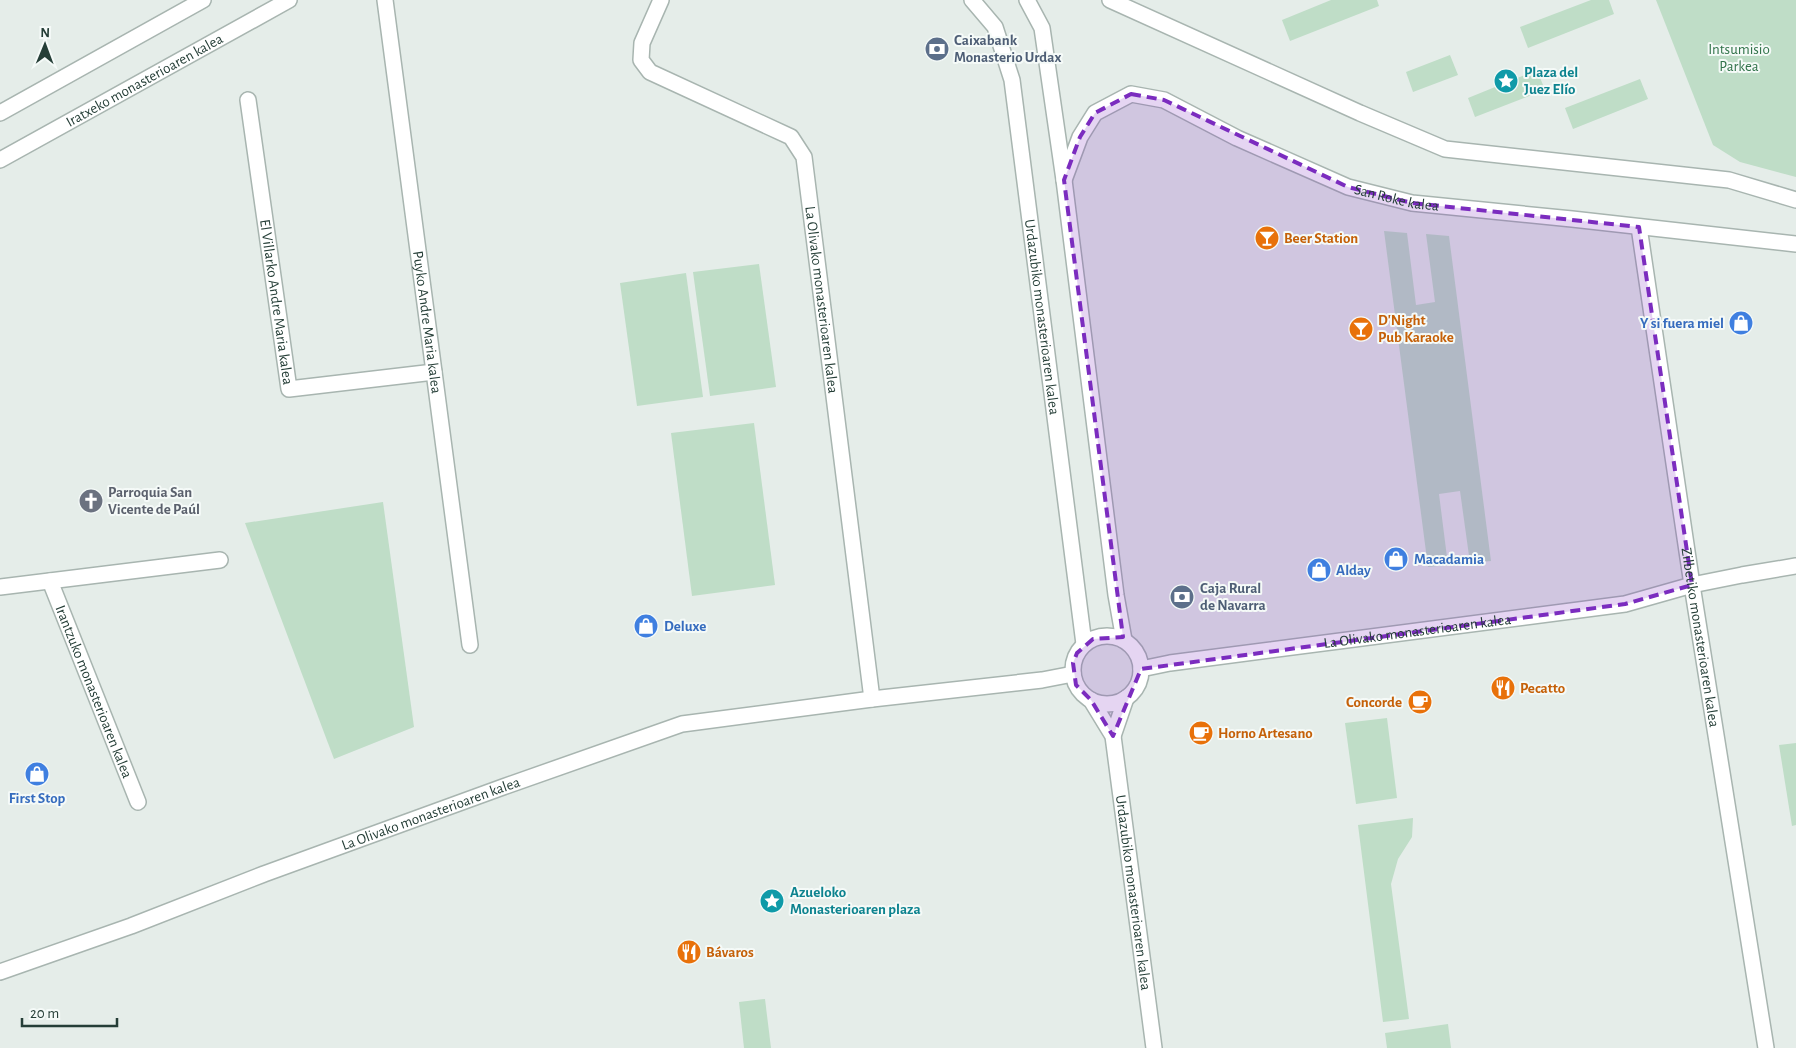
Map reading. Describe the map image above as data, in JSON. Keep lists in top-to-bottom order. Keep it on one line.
{"streets":{"street":["Iratxeko monasterioaren kalea","San Roke kalea","El Villarko Andre Maria kalea","La Olivako monasterioaren kalea","Urdazubiko monasterioaren kalea","Puyko Andre Maria kalea","Zilbetiko monasterioaren kalea","Irantzuko monasterioaren kalea"]},"crossings":[["San Roke kalea","Zilbetiko monasterioaren kalea"],["El Villarko Andre Maria kalea","Puyko Andre Maria kalea"],["La Olivako monasterioaren kalea","Urdazubiko monasterioaren kalea"],["La Olivako monasterioaren kalea","Zilbetiko monasterioaren kalea"]],"parks":["Intsumisio Parkea"],"places":{"bank":["Caixabank Monasterio Urdax","Caja Rural de Navarra"],"place":["Plaza del Juez Elío","Azueloko Monasterioaren plaza"],"bar":["Beer Station","D'Night Pub Karaoke"],"shop":["Y si fuera miel","Macadamia","Alday","Deluxe","First Stop"],"church":["Parroquia San Vicente de Paúl"],"restaurant":["Pecatto","Bávaros"],"cafe":["Concorde","Horno Artesano"]},"scale_bar":"20 m","north":"top"}
